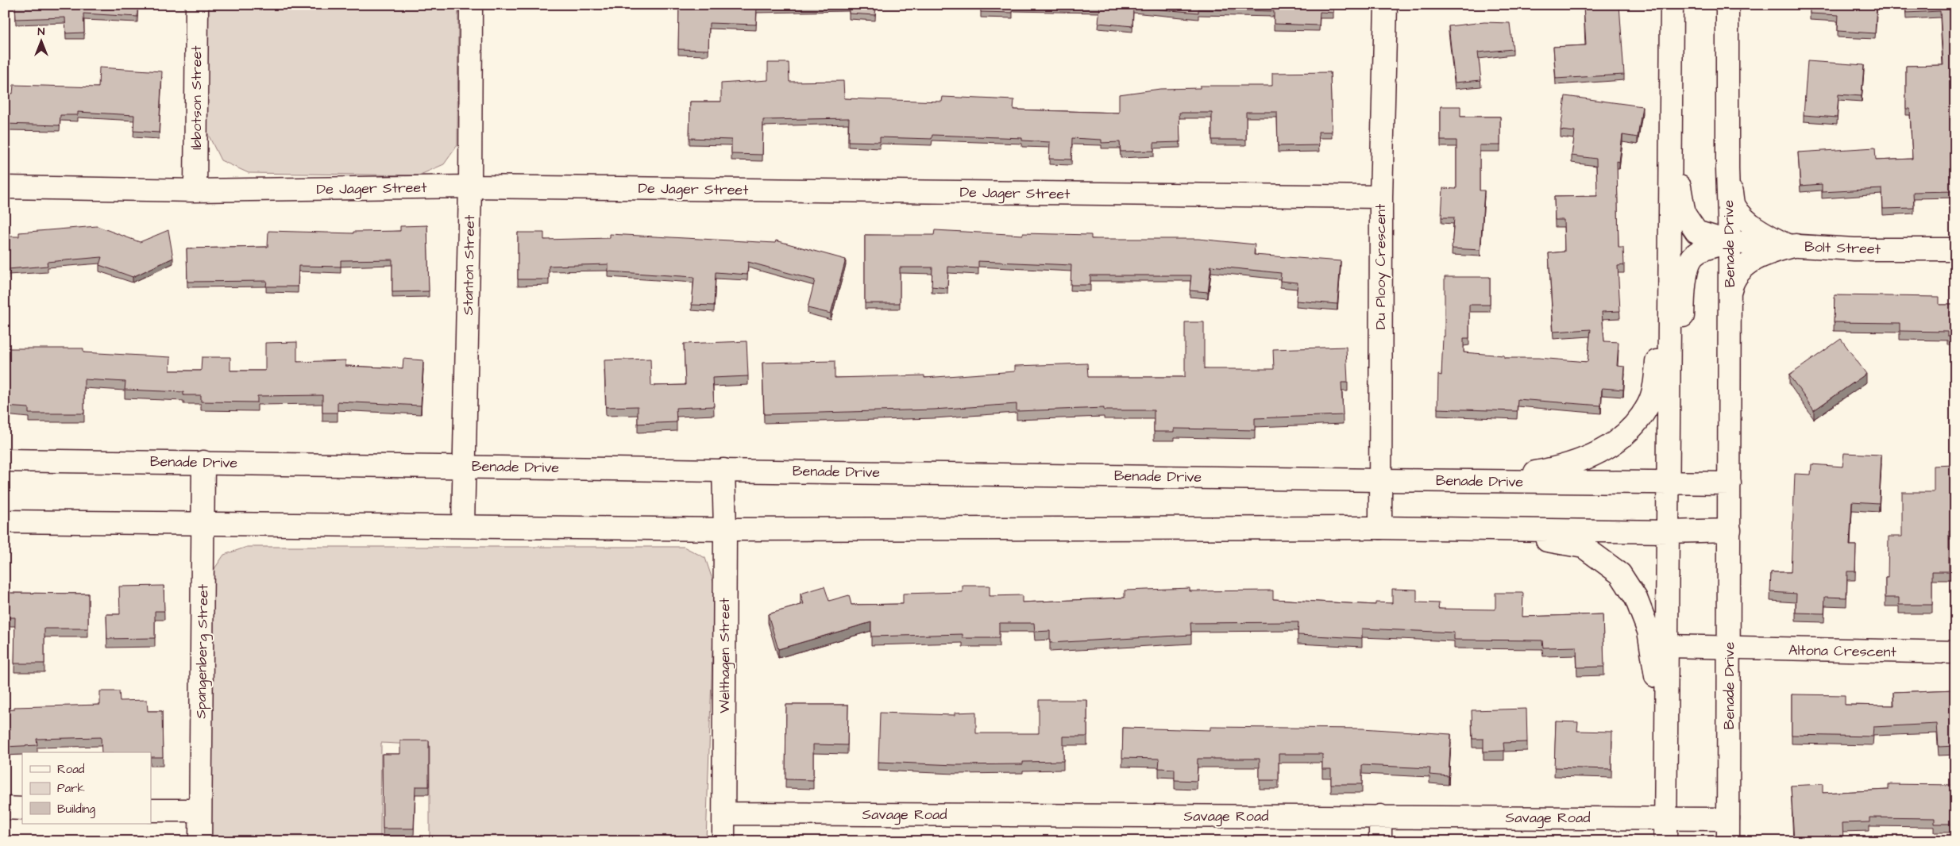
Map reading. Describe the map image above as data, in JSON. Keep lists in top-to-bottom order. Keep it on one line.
{"streets":{"street":["Ibbotson Street","De Jager Street","Benade Drive","Bolt Street","Stanton Street","Du Plooy Crescent","Altona Crescent","Spangenberg Street","Welthagen Street","Savage Road"]},"crossings":[["Ibbotson Street","De Jager Street"],["De Jager Street","Stanton Street"],["De Jager Street","Du Plooy Crescent"],["Benade Drive","Bolt Street"],["Benade Drive","Stanton Street"],["Benade Drive","Du Plooy Crescent"],["Benade Drive","Altona Crescent"],["Benade Drive","Spangenberg Street"],["Benade Drive","Welthagen Street"],["Benade Drive","Savage Road"],["Welthagen Street","Savage Road"]],"legend":["Road","Park","Building"],"north":"top"}
